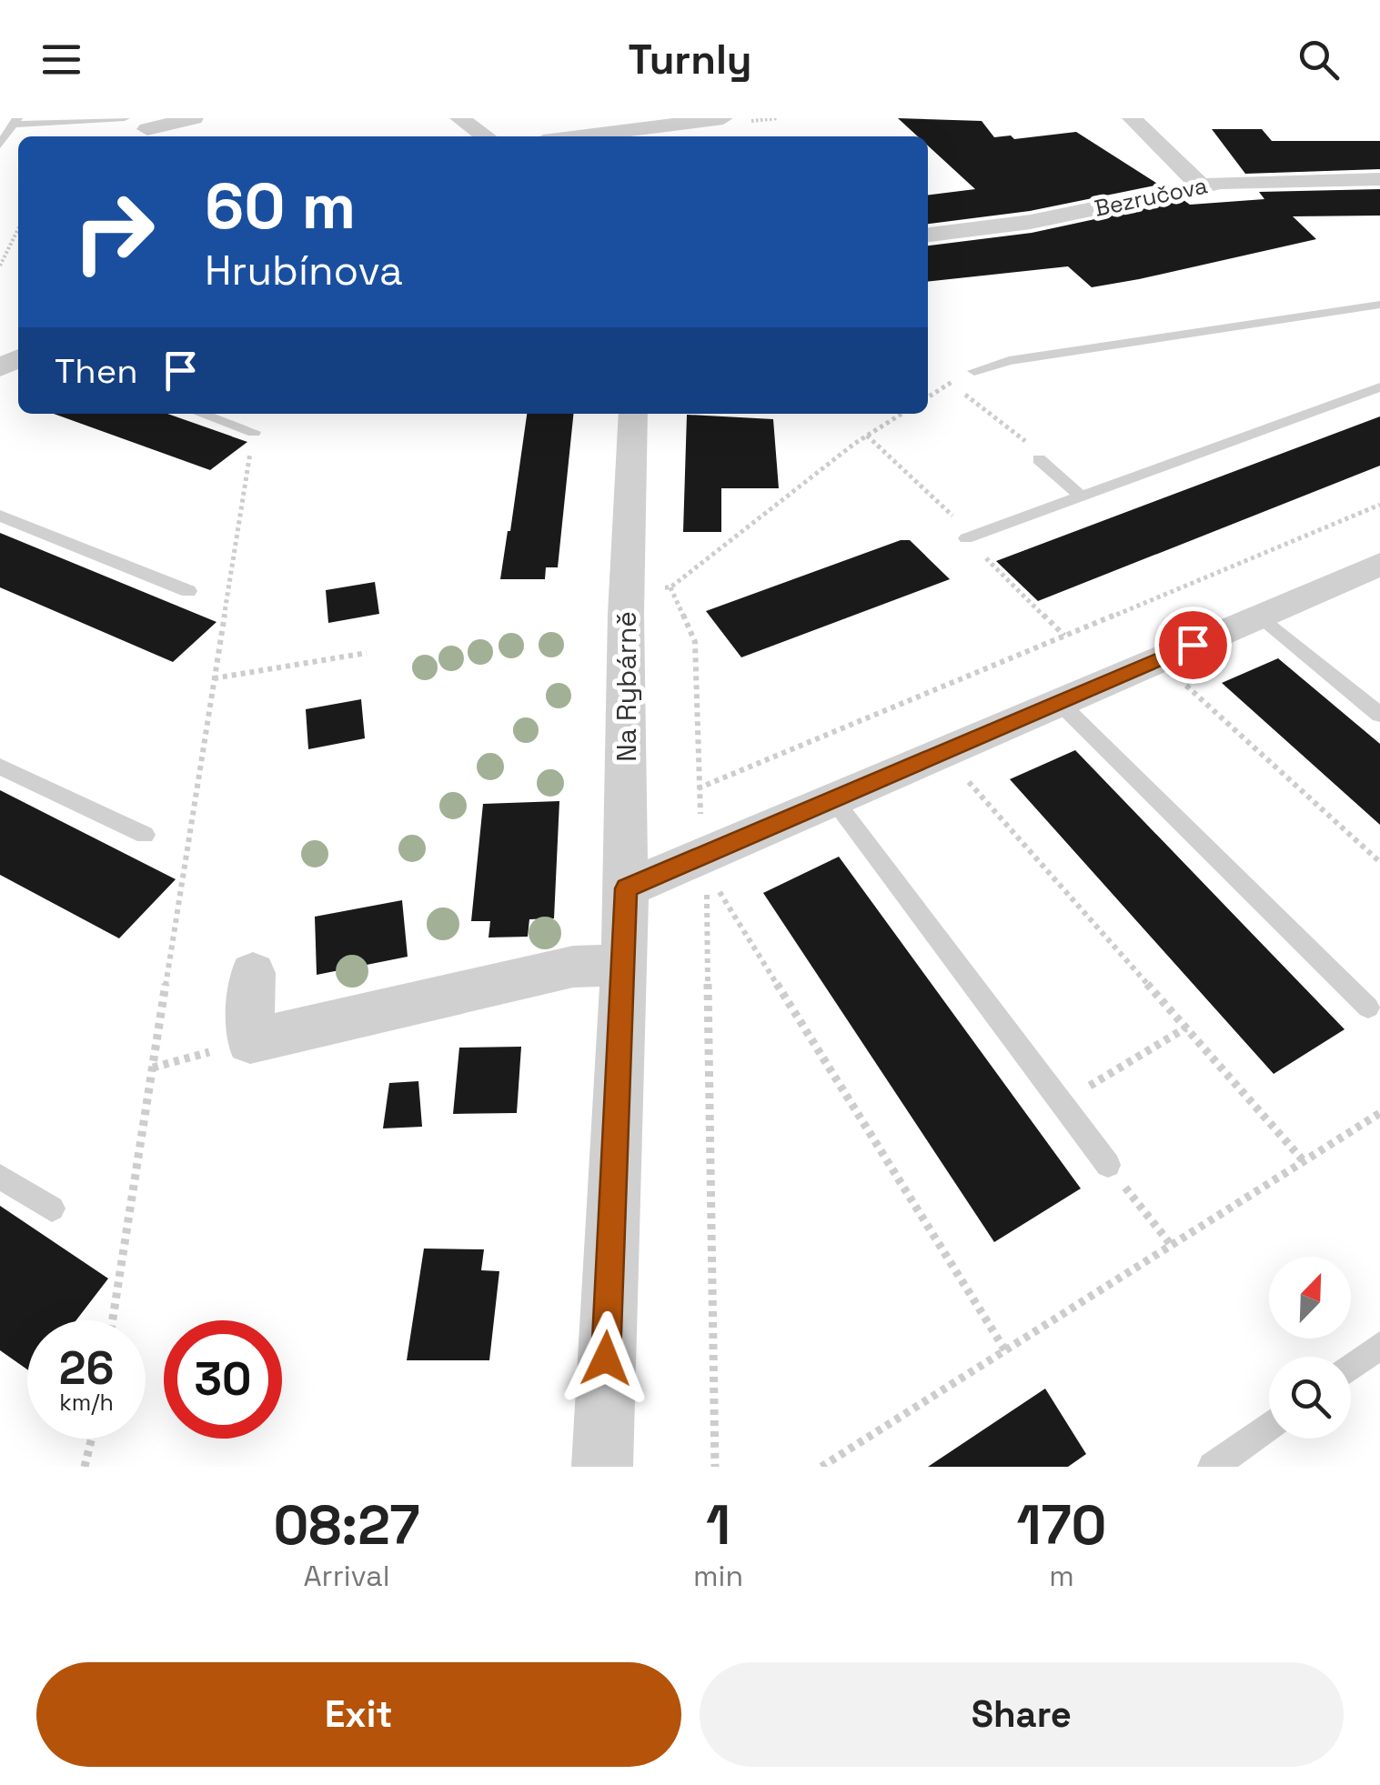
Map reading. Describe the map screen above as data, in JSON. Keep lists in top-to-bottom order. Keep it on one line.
{"streets":{"street":["Bezručova","Na Rybárně"]},"north":"top right","page":{"header":"Turnly","turn":["60 m","Hrubínova"],"then":"Then","speed":"26 km/h","limit":"30","eta":["08:27","Arrival","1","min","170","m"],"buttons":["Exit","Share"]}}
